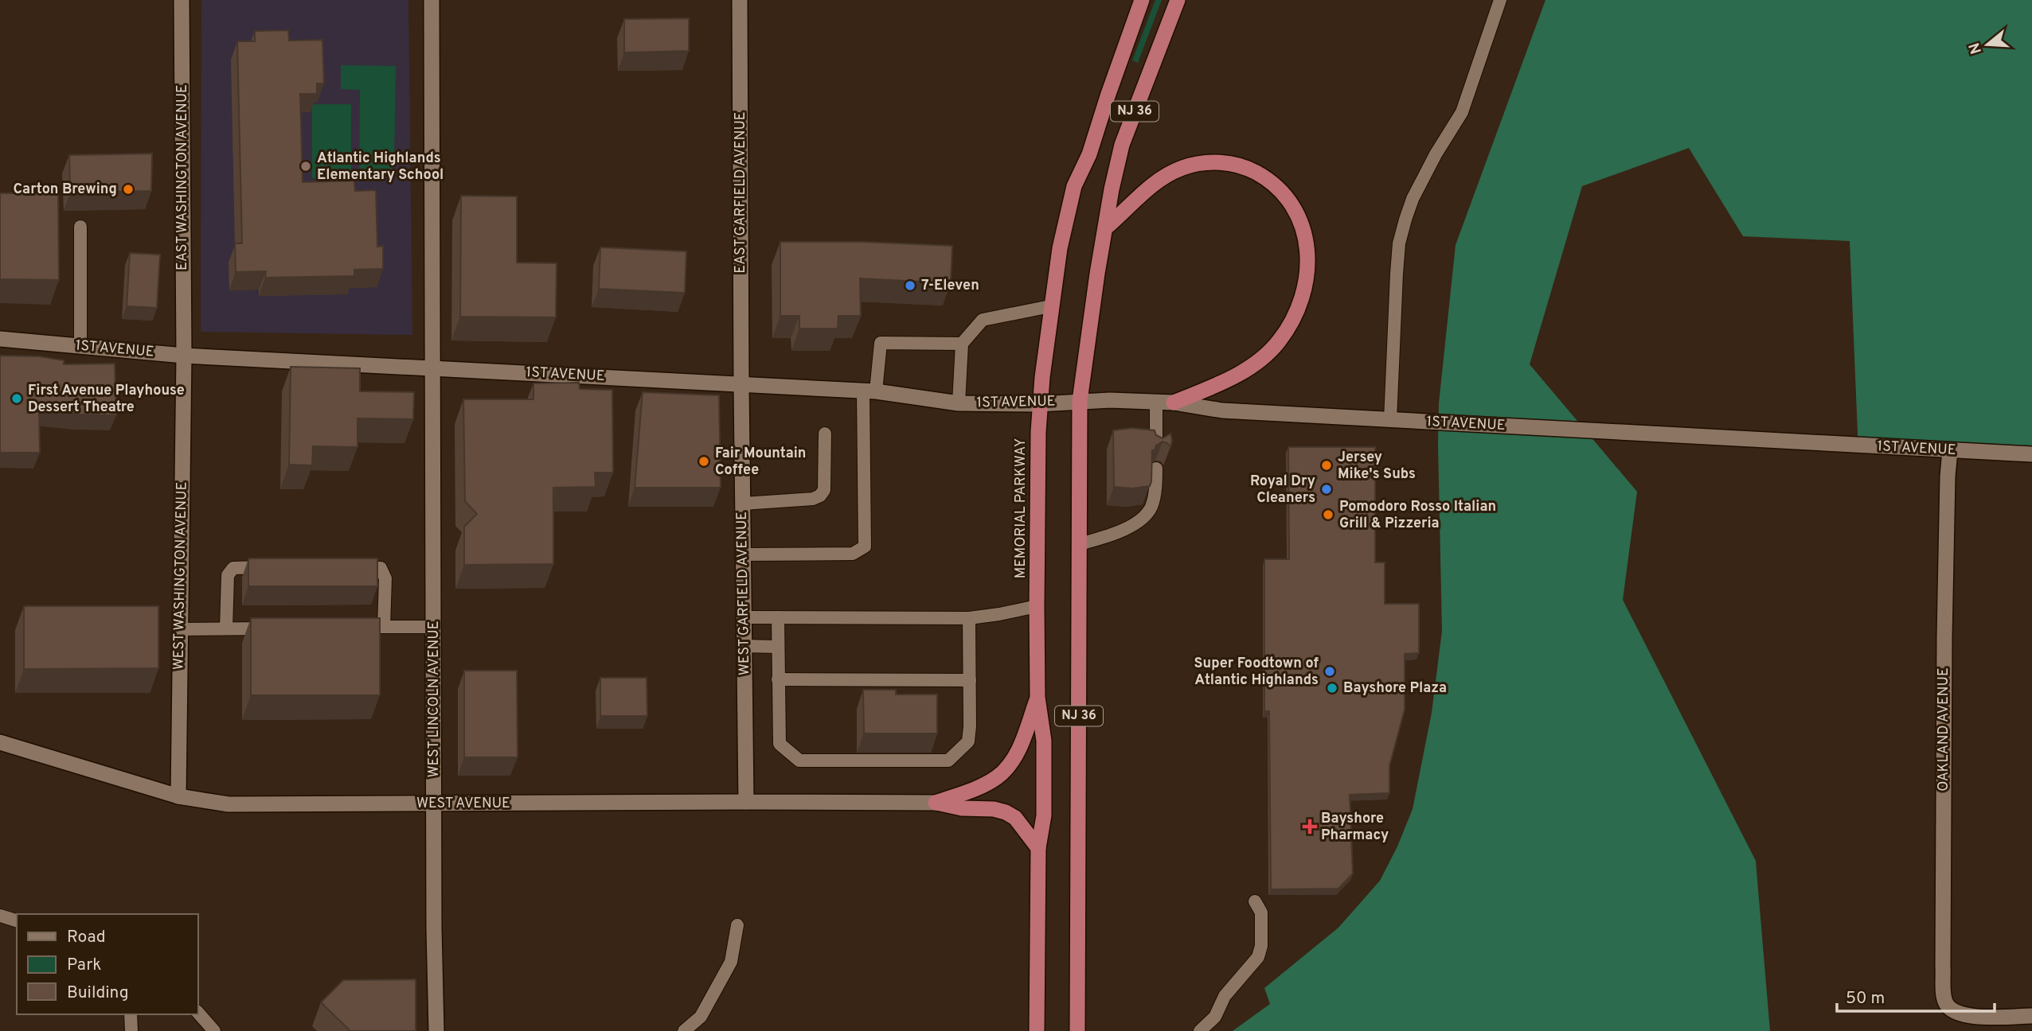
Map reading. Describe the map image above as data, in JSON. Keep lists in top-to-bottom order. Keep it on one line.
{"streets":{"highway":["NJ 36","MEMORIAL PARKWAY"],"street":["EAST WASHINGTON AVENUE","EAST GARFIELD AVENUE","1ST AVENUE","WEST WASHINGTON AVENUE","WEST GARFIELD AVENUE","WEST LINCOLN AVENUE","OAKLAND AVENUE","WEST AVENUE"]},"crossings":[["NJ 36","1ST AVENUE"],["EAST WASHINGTON AVENUE","1ST AVENUE"],["EAST WASHINGTON AVENUE","WEST WASHINGTON AVENUE"],["EAST GARFIELD AVENUE","1ST AVENUE"],["EAST GARFIELD AVENUE","WEST GARFIELD AVENUE"],["1ST AVENUE","MEMORIAL PARKWAY"],["1ST AVENUE","WEST WASHINGTON AVENUE"],["1ST AVENUE","WEST GARFIELD AVENUE"],["1ST AVENUE","WEST LINCOLN AVENUE"],["1ST AVENUE","OAKLAND AVENUE"],["WEST WASHINGTON AVENUE","WEST AVENUE"],["WEST GARFIELD AVENUE","WEST AVENUE"],["WEST LINCOLN AVENUE","WEST AVENUE"]],"places":{"other":["Atlantic Highlands Elementary School","Carton Brewing","7-Eleven","First Avenue Playhouse Dessert Theatre","Fair Mountain Coffee","Jersey Mike's Subs","Royal Dry Cleaners","Pomodoro Rosso Italian Grill & Pizzeria","Super Foodtown of Atlantic Highlands","Bayshore Plaza"],"health":["Bayshore Pharmacy"]},"legend":["Road","Park","Building"],"scale_bar":"50 m","north":"left"}
